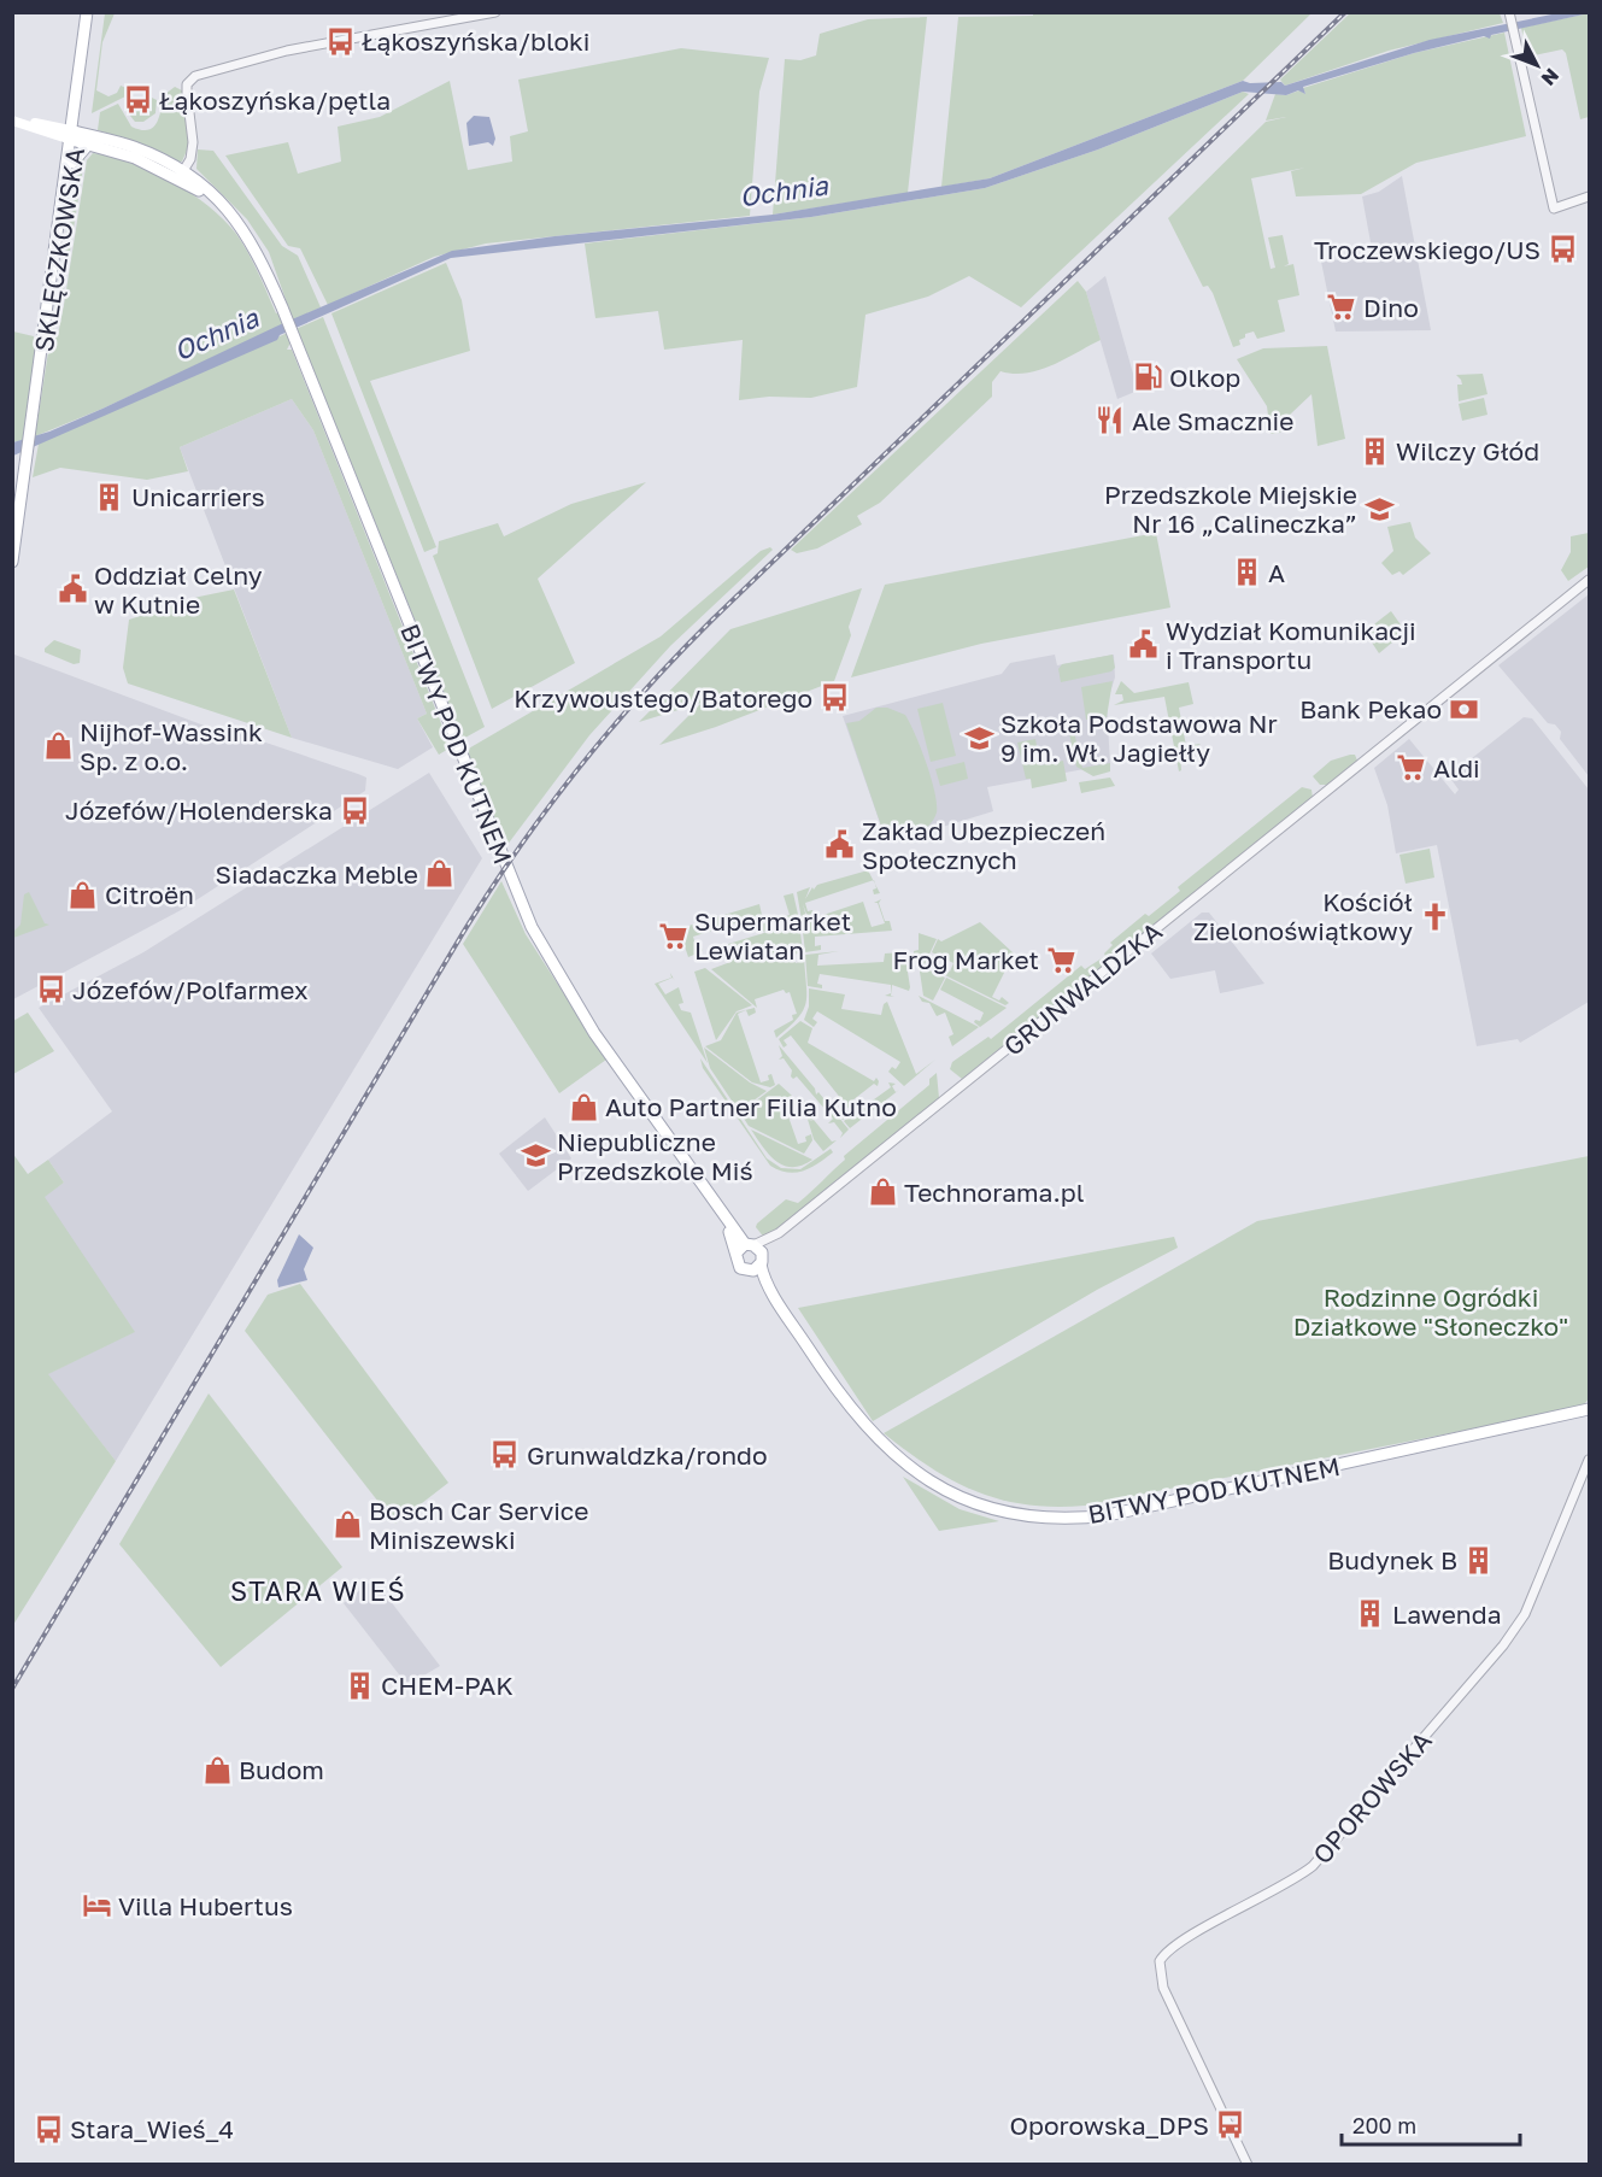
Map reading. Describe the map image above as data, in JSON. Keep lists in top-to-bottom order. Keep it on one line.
{"streets":{"main road":["SKLĘCZKOWSKA","BITWY POD KUTNEM"],"street":["GRUNWALDZKA","OPOROWSKA"]},"crossings":[["SKLĘCZKOWSKA","BITWY POD KUTNEM"],["BITWY POD KUTNEM","GRUNWALDZKA"]],"districts":["STARA WIEŚ"],"water":["Ochnia"],"parks":["Rodzinne Ogródki Działkowe \"Słoneczko\""],"places":{"bus stop":["Łąkoszyńska/bloki","Łąkoszyńska/pętla","Troczewskiego/US","Krzywoustego/Batorego","Józefów/Holenderska","Józefów/Polfarmex","Grunwaldzka/rondo","Oporowska_DPS","Stara_Wieś_4"],"supermarket":["Dino","Aldi","Supermarket Lewiatan","Frog Market"],"fuel station":["Olkop"],"restaurant":["Ale Smacznie"],"building":["Wilczy Głód","Unicarriers","A","Budynek B","Lawenda","CHEM-PAK"],"school or university":["Przedszkole Miejskie Nr 16 „Calineczka”","Szkoła Podstawowa Nr 9 im. Wł. Jagiełły","Niepubliczne Przedszkole Miś"],"public building":["Oddział Celny w Kutnie","Wydział Komunikacji i Transportu","Zakład Ubezpieczeń Społecznych"],"bank":["Bank Pekao"],"shop":["Nijhof-Wassink Sp. z o.o.","Siadaczka Meble","Citroën","Auto Partner Filia Kutno","Technorama.pl","Bosch Car Service Miniszewski","Budom"],"church":["Kościół Zielonoświątkowy"],"hotel":["Villa Hubertus"]},"scale_bar":"200 m","north":"bottom right"}
